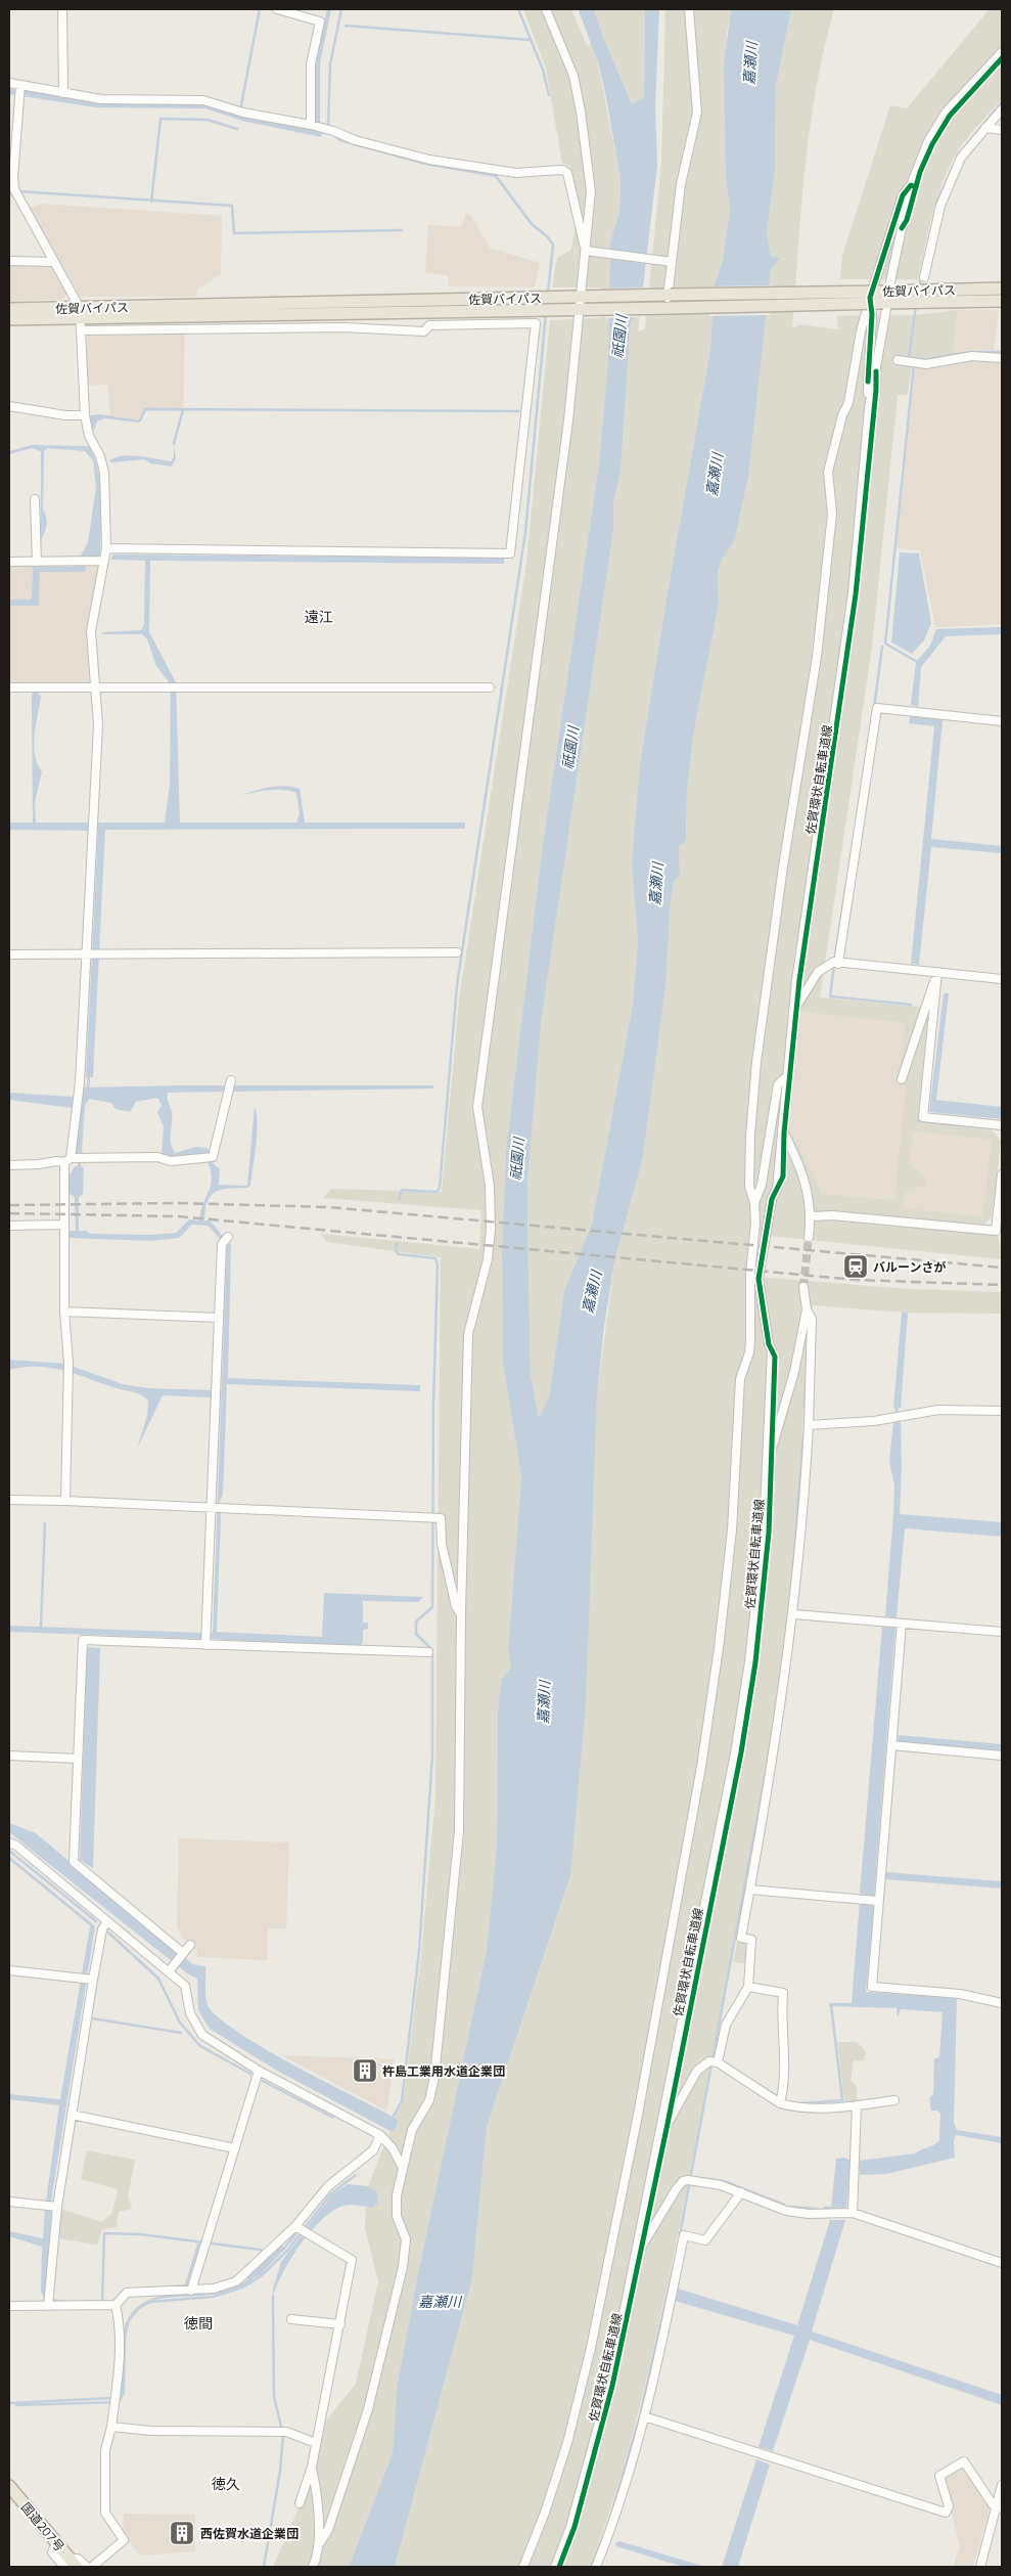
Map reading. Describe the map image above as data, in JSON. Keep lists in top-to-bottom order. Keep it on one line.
{"streets":{"highway":["佐賀バイパス","国道207号"],"cycle path":["佐賀環状自転車道線"]},"districts":["遠江","徳間","徳久"],"water":["嘉瀬川","祇園川"],"places":{"station":["バルーンさが"],"building":["杵島工業用水道企業団","西佐賀水道企業団"]}}
